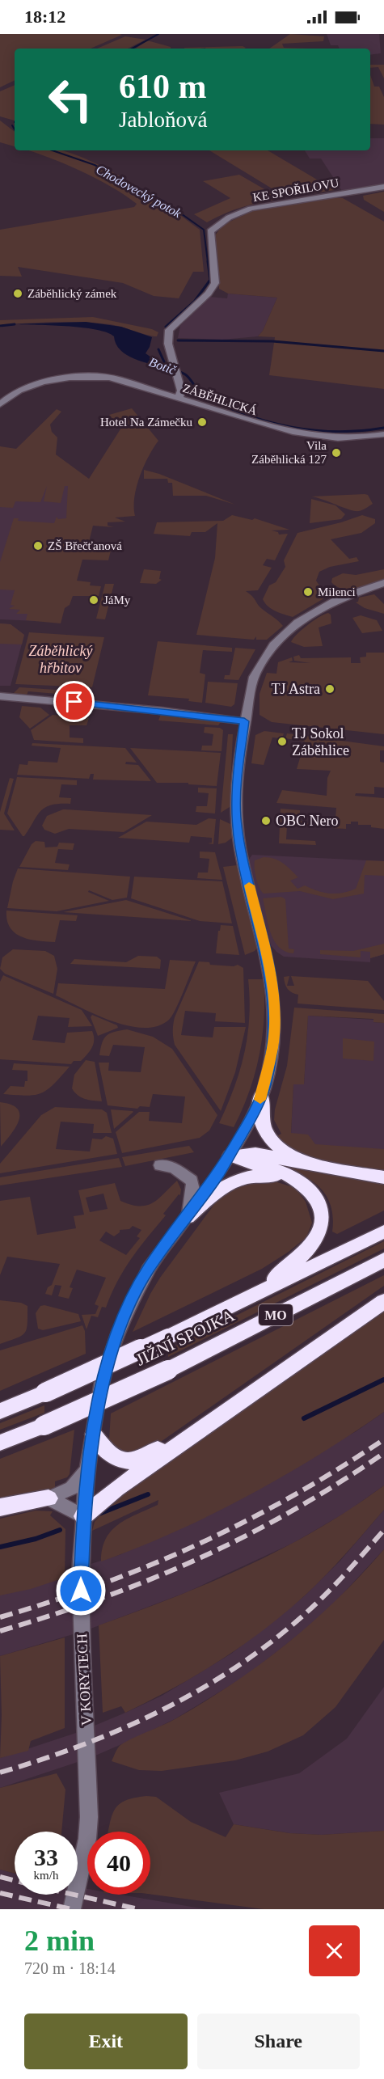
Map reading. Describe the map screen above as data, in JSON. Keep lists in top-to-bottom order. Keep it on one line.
{"streets":{"highway":["MO","JIŽNÍ SPOJKA"],"street":["KE SPOŘILOVU","ZÁBĚHLICKÁ","V KORYTECH"]},"crossings":[["KE SPOŘILOVU","ZÁBĚHLICKÁ"]],"water":["Chodovecký potok","Botič"],"parks":["Záběhlický hřbitov"],"places":["Záběhlický zámek","Hotel Na Zámečku","Vila Záběhlická 127","ZŠ Břečťanová","Milenci","JáMy","TJ Astra","TJ Sokol Záběhlice","OBC Nero"],"page":{"status":"18:12","turn":["610 m","Jabloňová"],"speed":"33 km/h","limit":"40","heading":["2 min","720 m · 18:14"],"buttons":["Exit","Share"]}}
